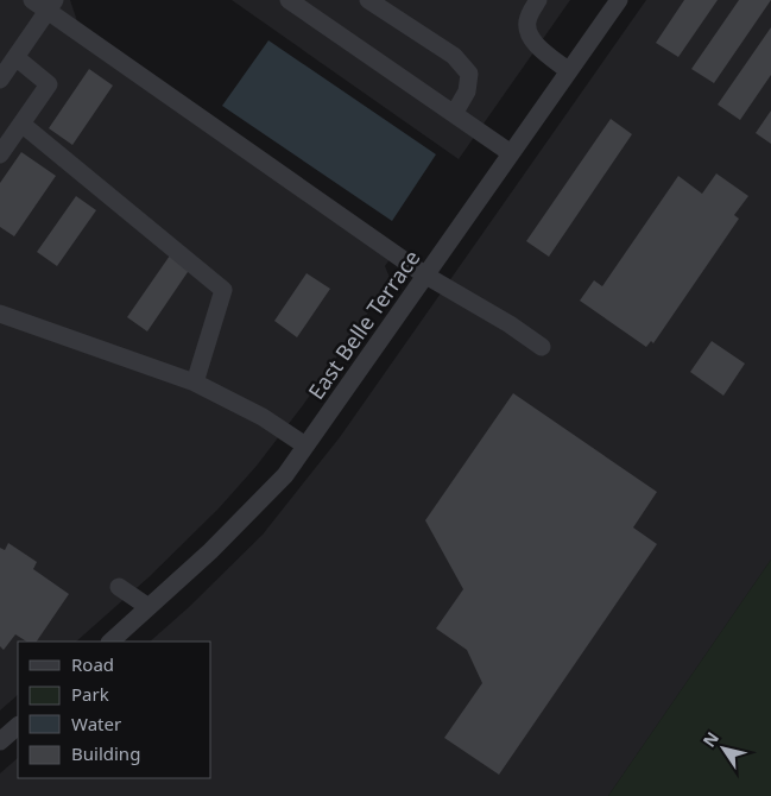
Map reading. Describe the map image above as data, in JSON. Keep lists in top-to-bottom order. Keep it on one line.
{"streets":{"street":["East Belle Terrace"]},"legend":["Road","Park","Water","Building"],"north":"top left"}
